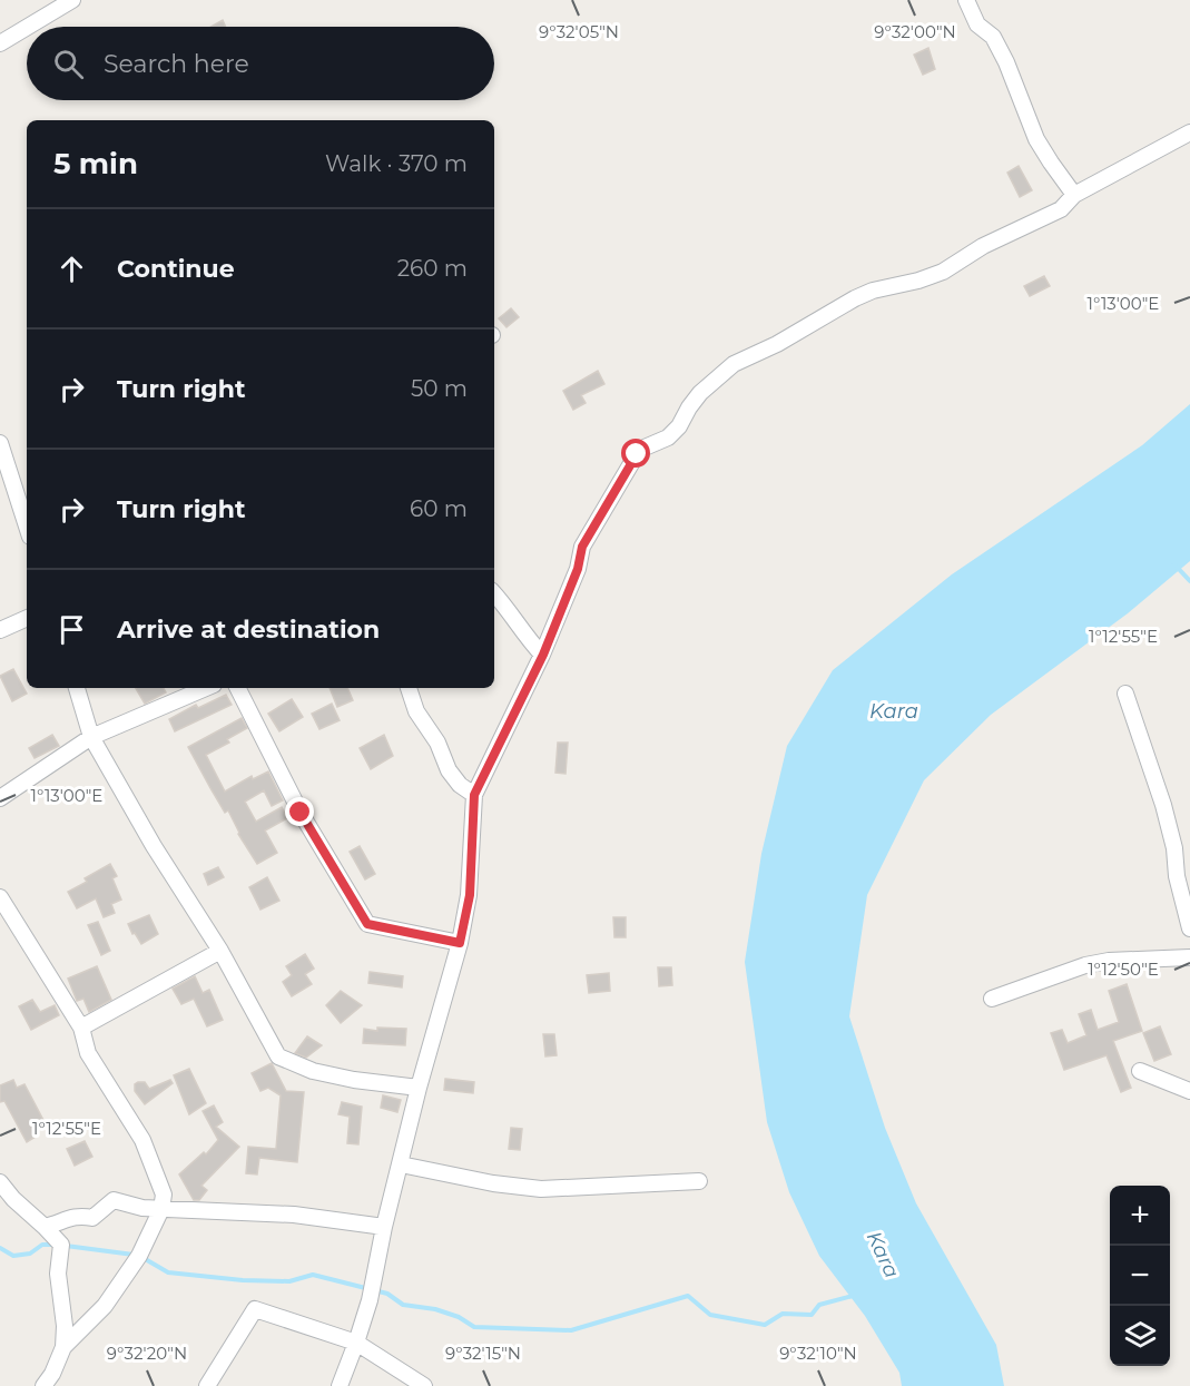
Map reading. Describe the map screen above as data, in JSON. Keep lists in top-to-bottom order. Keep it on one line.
{"water":["Kara"],"page":{"search":"Search here","heading":["5 min","Walk · 370 m"],"list":[["Continue","260 m"],["Turn right","50 m"],["Turn right","60 m"],"Arrive at destination"],"map_buttons":["+","−"]},"coordinates":["9°32'05\"N","9°32'00\"N","1°13'00\"E","1°12'55\"E","1°12'50\"E","9°32'20\"N","9°32'15\"N","9°32'10\"N"]}
